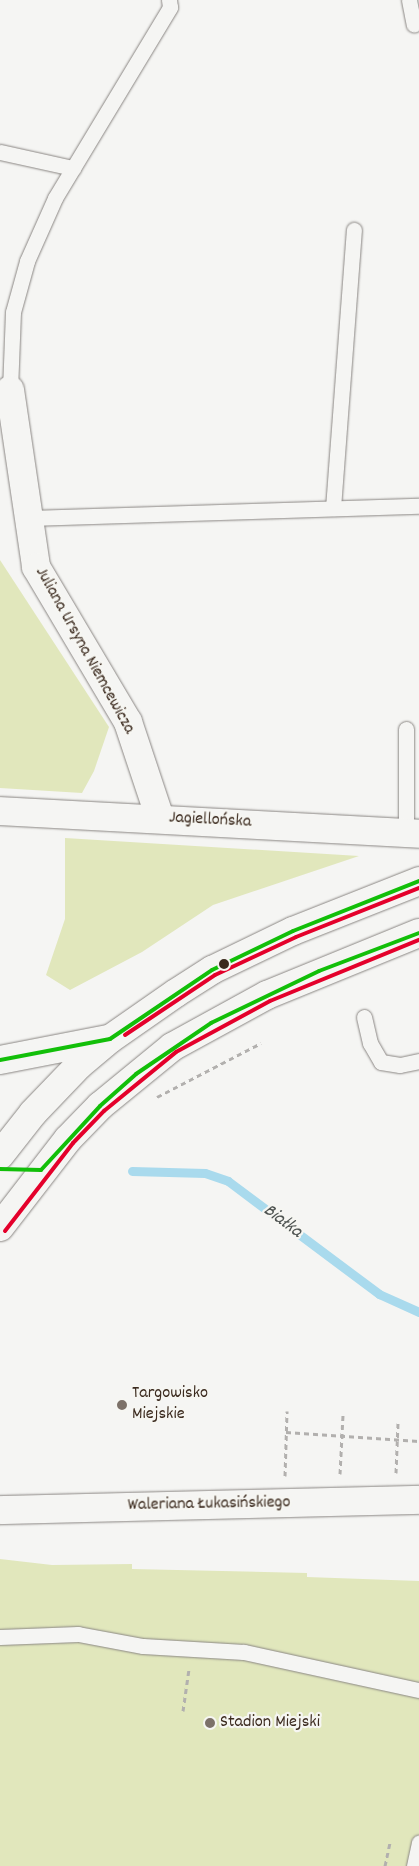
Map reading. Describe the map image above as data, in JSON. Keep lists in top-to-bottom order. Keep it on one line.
{"streets":{"street":["Juliana Ursyna Niemcewicza","Jagiellońska","Waleriana Łukasińskiego"]},"crossings":[["Juliana Ursyna Niemcewicza","Jagiellońska"]],"water":["Białka"],"places":["Targowisko Miejskie","Stadion Miejski"]}
